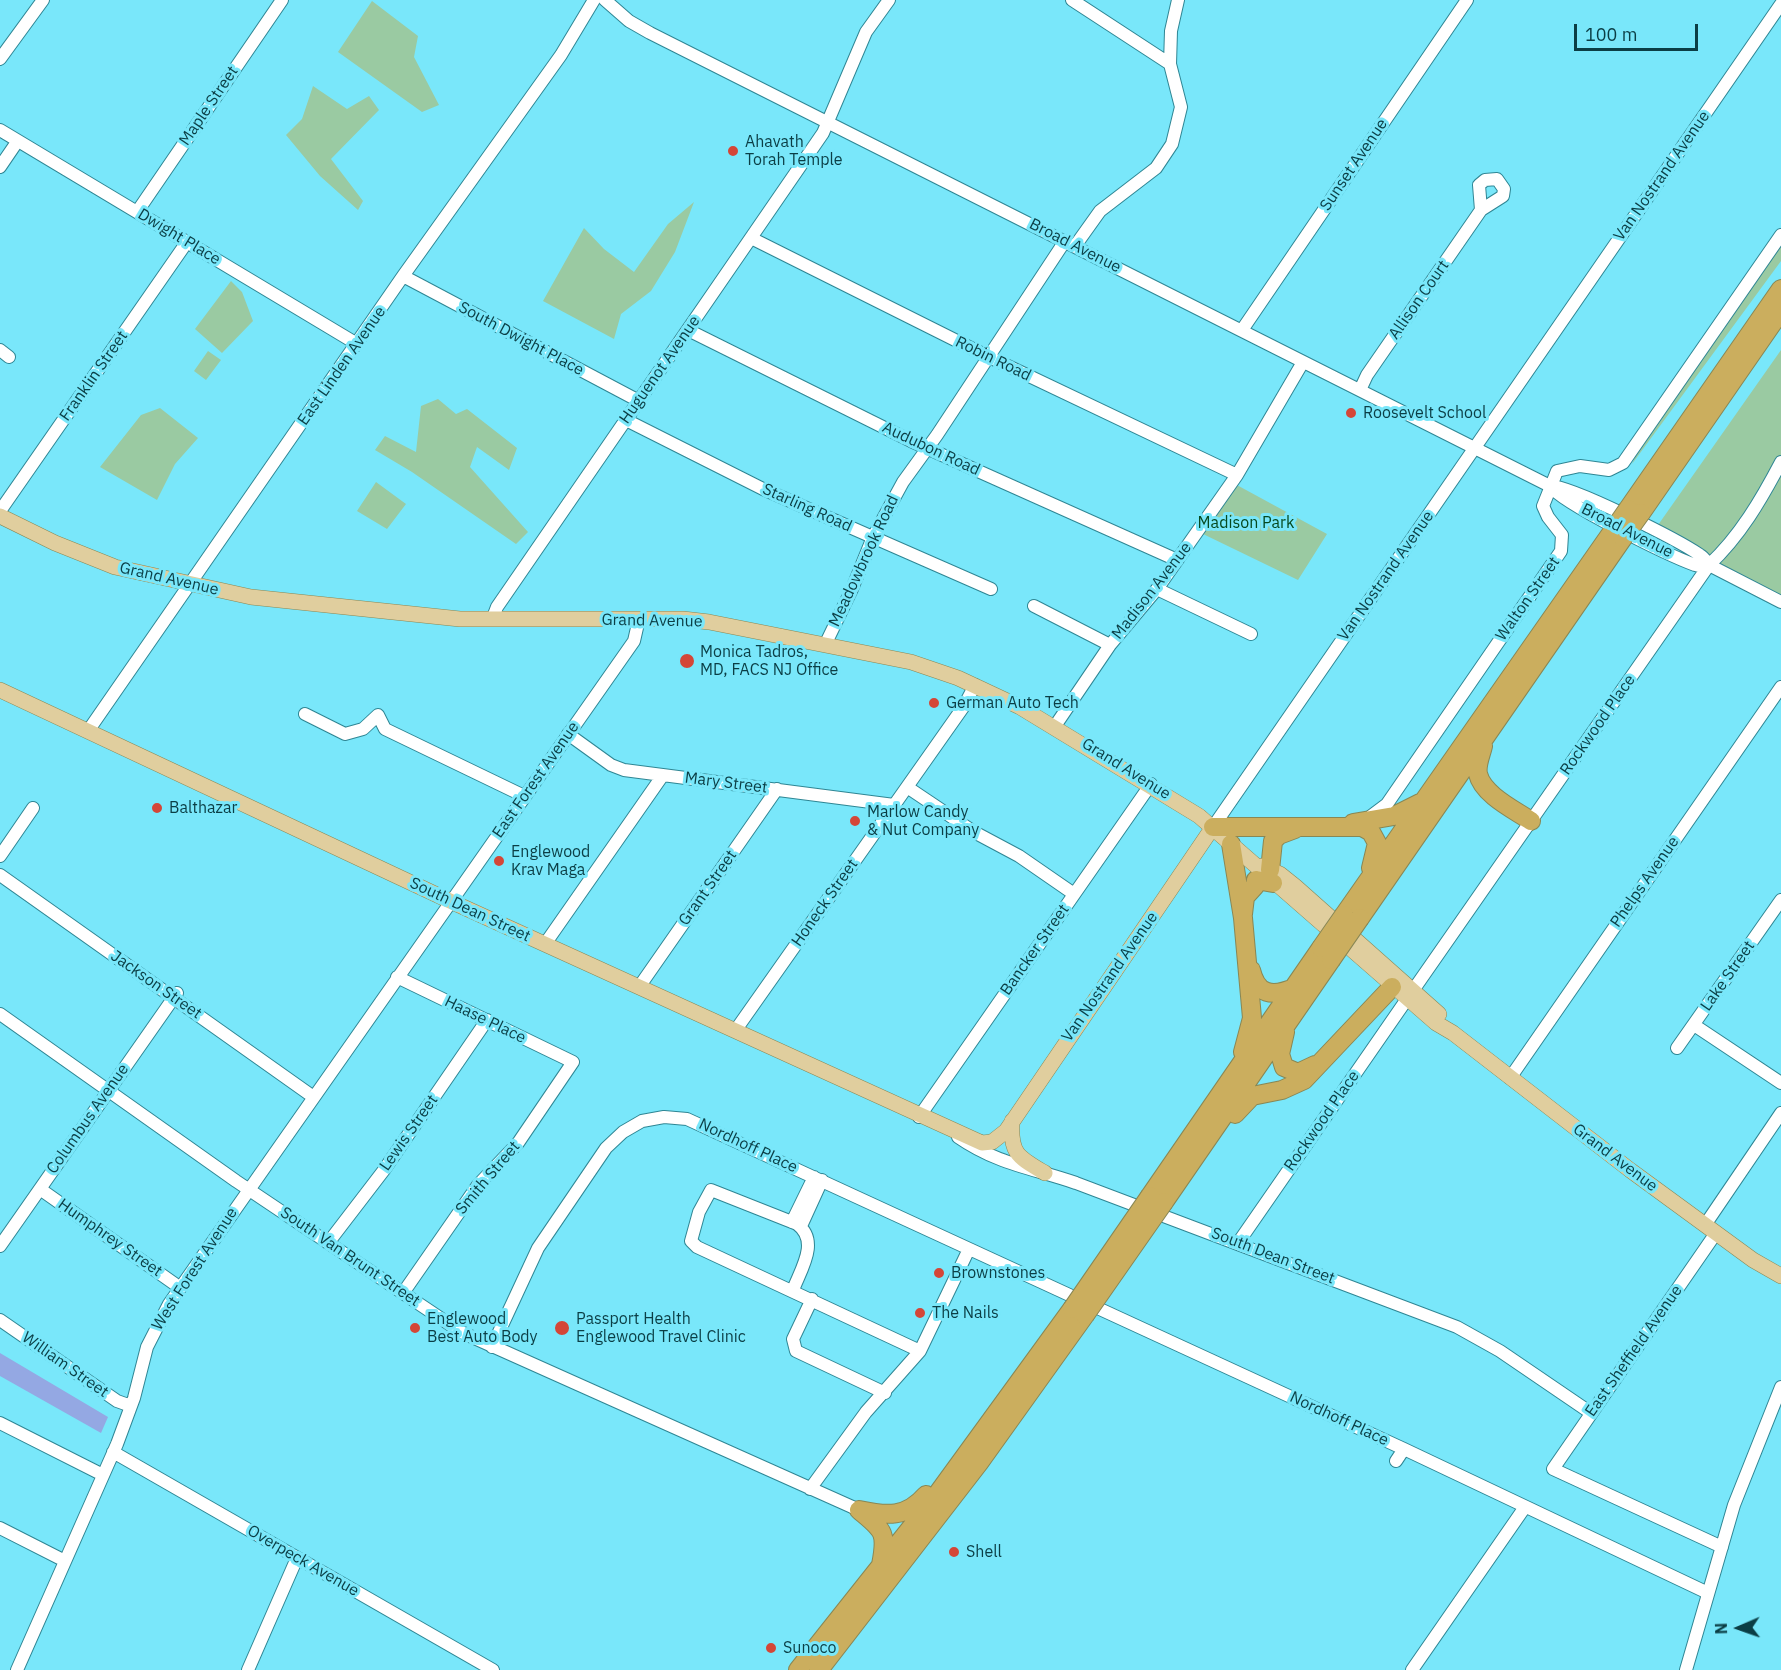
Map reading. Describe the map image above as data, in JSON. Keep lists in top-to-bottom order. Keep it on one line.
{"streets":{"main road":["Van Nostrand Avenue","Grand Avenue","South Dean Street"],"street":["Maple Street","Sunset Avenue","Dwight Place","Broad Avenue","Allison Court","South Dwight Place","Robin Road","East Linden Avenue","Huguenot Avenue","Franklin Street","Audubon Road","Starling Road","Meadowbrook Road","Madison Avenue","Walton Street","Rockwood Place","East Forest Avenue","Mary Street","Phelps Avenue","Grant Street","Honeck Street","Bancker Street","Lake Street","Jackson Street","Haase Place","Columbus Avenue","Lewis Street","Nordhoff Place","Smith Street","Humphrey Street","South Van Brunt Street","West Forest Avenue","East Sheffield Avenue","William Street","Overpeck Avenue"]},"crossings":[["Maple Street","Dwight Place"],["Sunset Avenue","Broad Avenue"],["Van Nostrand Avenue","Broad Avenue"],["Van Nostrand Avenue","Grand Avenue"],["Van Nostrand Avenue","South Dean Street"],["Dwight Place","East Linden Avenue"],["Dwight Place","Franklin Street"],["Broad Avenue","Allison Court"],["Broad Avenue","Huguenot Avenue"],["Broad Avenue","Meadowbrook Road"],["Broad Avenue","Madison Avenue"],["Broad Avenue","Walton Street"],["Broad Avenue","Rockwood Place"],["South Dwight Place","East Linden Avenue"],["South Dwight Place","Huguenot Avenue"],["Robin Road","Huguenot Avenue"],["Robin Road","Meadowbrook Road"],["Robin Road","Madison Avenue"],["East Linden Avenue","Grand Avenue"],["East Linden Avenue","South Dean Street"],["Huguenot Avenue","Audubon Road"],["Huguenot Avenue","Starling Road"],["Huguenot Avenue","Grand Avenue"],["Audubon Road","Meadowbrook Road"],["Audubon Road","Madison Avenue"],["Starling Road","Meadowbrook Road"],["Meadowbrook Road","Grand Avenue"],["Grand Avenue","Madison Avenue"],["Grand Avenue","Rockwood Place"],["Grand Avenue","East Forest Avenue"],["Grand Avenue","Phelps Avenue"],["Grand Avenue","Honeck Street"],["Grand Avenue","Bancker Street"],["Grand Avenue","East Sheffield Avenue"],["Rockwood Place","South Dean Street"],["East Forest Avenue","Mary Street"],["East Forest Avenue","South Dean Street"],["East Forest Avenue","West Forest Avenue"],["Mary Street","Grant Street"],["Mary Street","Honeck Street"],["Grant Street","South Dean Street"],["Honeck Street","South Dean Street"],["South Dean Street","Bancker Street"],["South Dean Street","East Sheffield Avenue"],["Jackson Street","Columbus Avenue"],["Jackson Street","West Forest Avenue"],["Haase Place","Lewis Street"],["Haase Place","Smith Street"],["Haase Place","West Forest Avenue"],["Columbus Avenue","Humphrey Street"],["Columbus Avenue","South Van Brunt Street"],["Lewis Street","South Van Brunt Street"],["Nordhoff Place","South Van Brunt Street"],["Smith Street","South Van Brunt Street"],["Humphrey Street","West Forest Avenue"],["South Van Brunt Street","West Forest Avenue"],["West Forest Avenue","William Street"],["West Forest Avenue","Overpeck Avenue"]],"parks":["Madison Park"],"places":["Ahavath Torah Temple","Roosevelt School","Monica Tadros, MD, FACS NJ Office","German Auto Tech","Balthazar","Marlow Candy & Nut Company","Englewood Krav Maga","Brownstones","The Nails","Englewood Best Auto Body","Passport Health Englewood Travel Clinic","Shell","Sunoco"],"scale_bar":"100 m","north":"left"}
